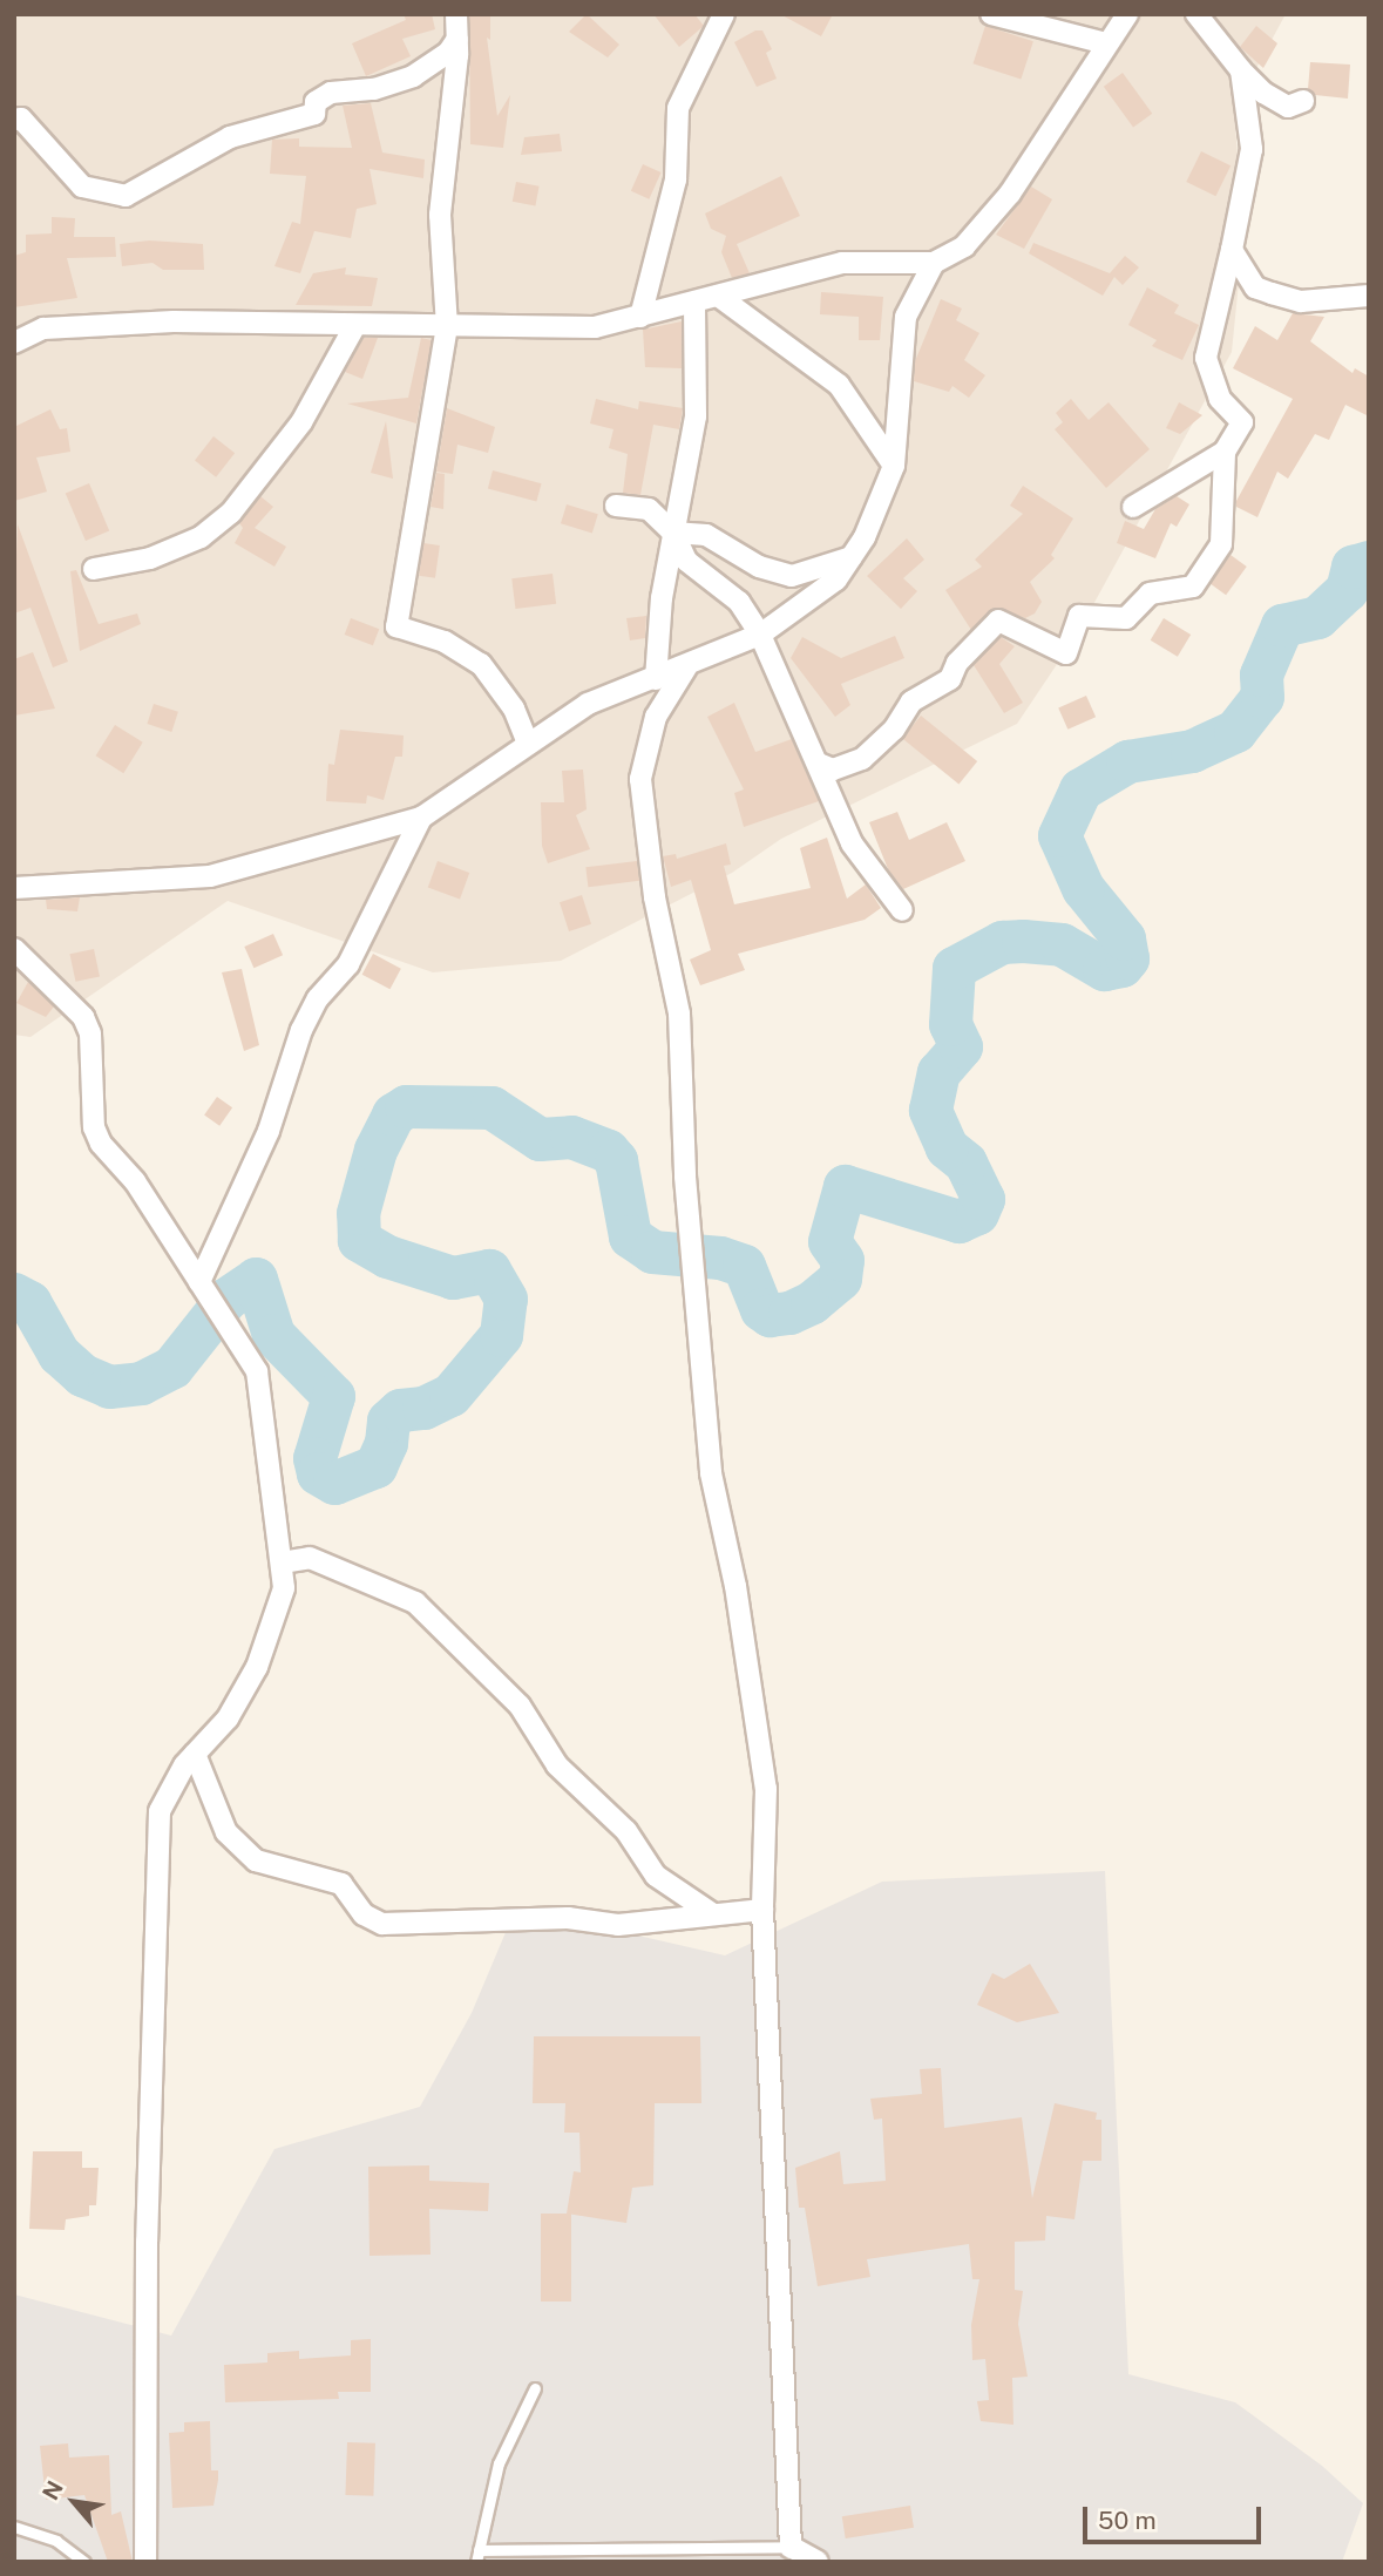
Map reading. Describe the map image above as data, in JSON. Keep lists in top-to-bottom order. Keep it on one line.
{"scale_bar":"50 m","north":"top left"}
